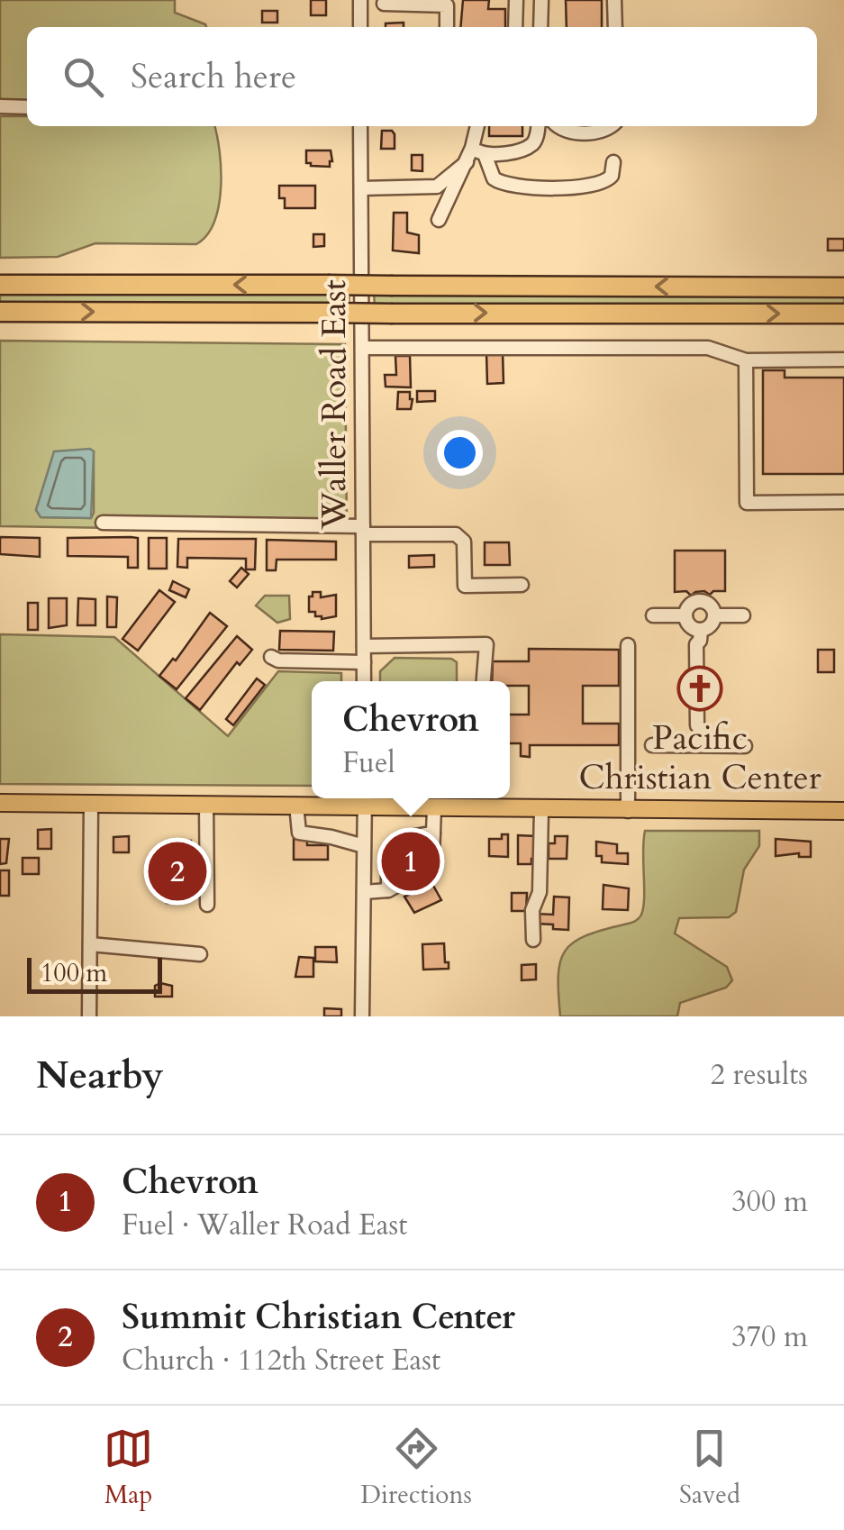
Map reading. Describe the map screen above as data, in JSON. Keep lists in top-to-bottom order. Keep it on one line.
{"streets":{"street":["Waller Road East"]},"places":{"church":["Pacific Christian Center"]},"scale_bar":"100 m","page":{"search":"Search here","popup":["Chevron","Fuel"],"pins":["1","2"],"scale":"100 m","heading":["Nearby","2 results"],"list":[{"mark":"1","name":"Chevron","note":"Fuel · Waller Road East","value":"300 m"},{"mark":"2","name":"Summit Christian Center","note":"Church · 112th Street East","value":"370 m"}],"nav":["Map","Directions","Saved"]}}
